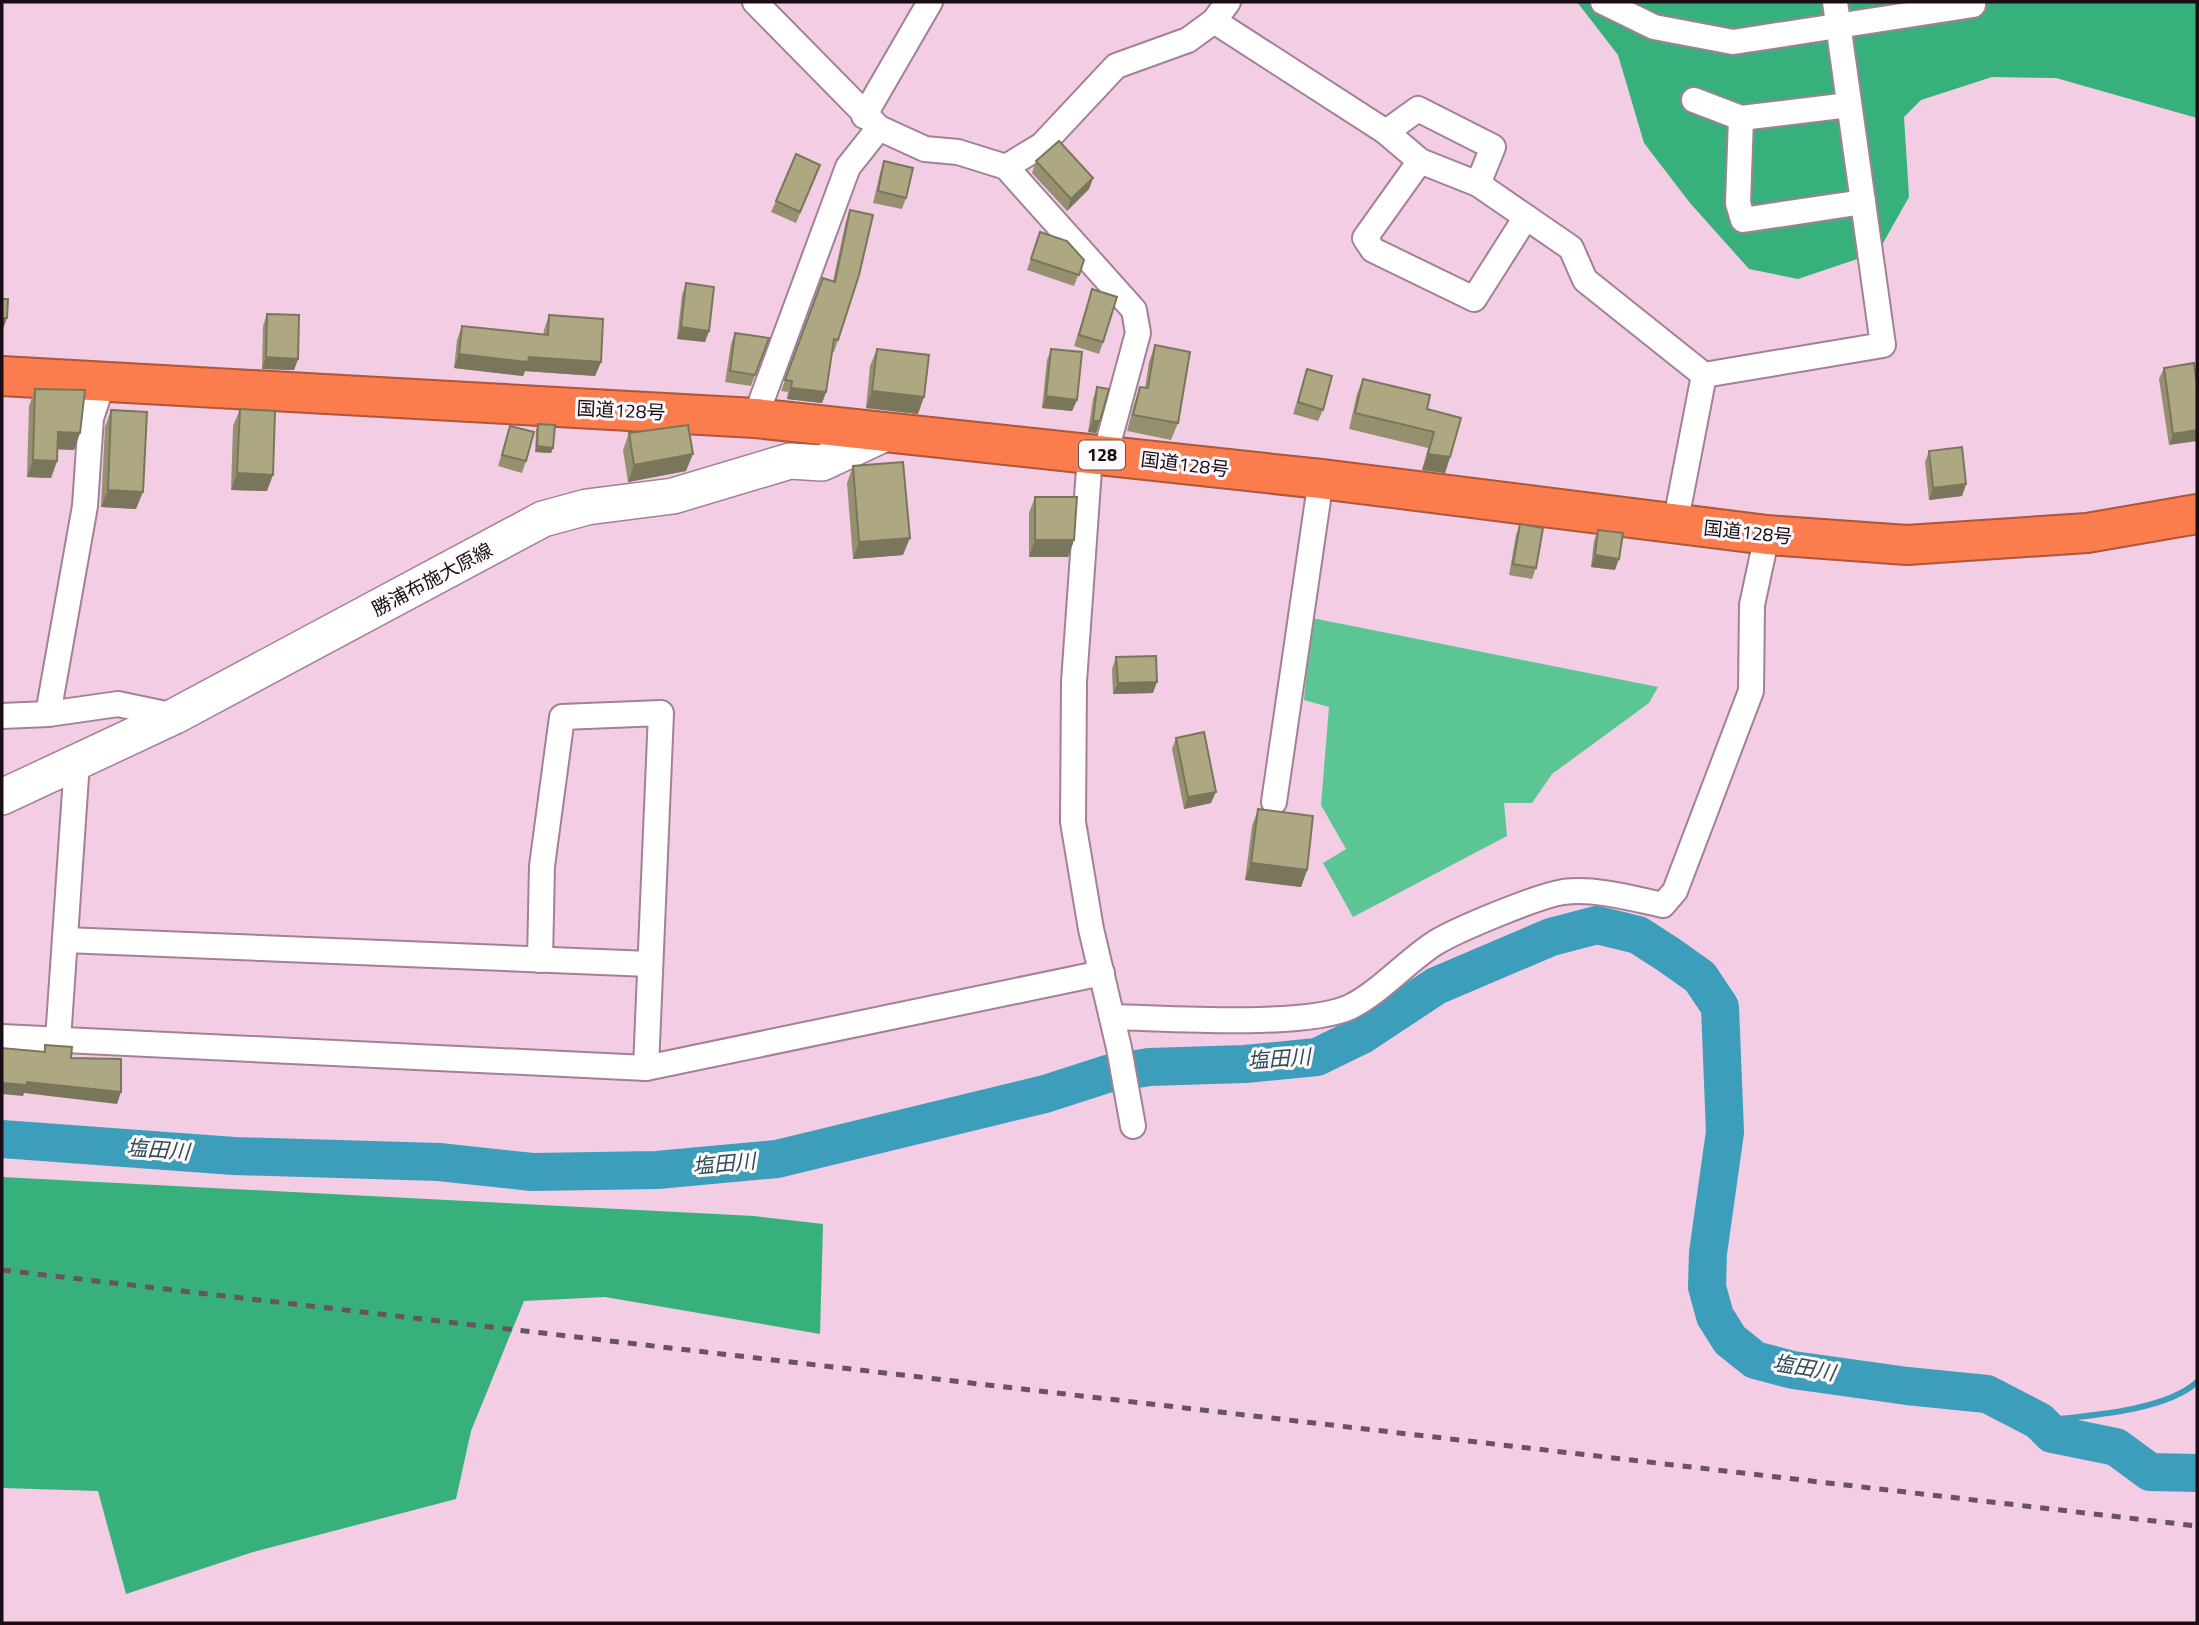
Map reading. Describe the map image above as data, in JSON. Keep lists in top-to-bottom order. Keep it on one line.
{"streets":{"highway":["国道128号","128"],"main road":["勝浦布施大原線"]},"crossings":[["国道128号","勝浦布施大原線"]],"water":["塩田川"]}
